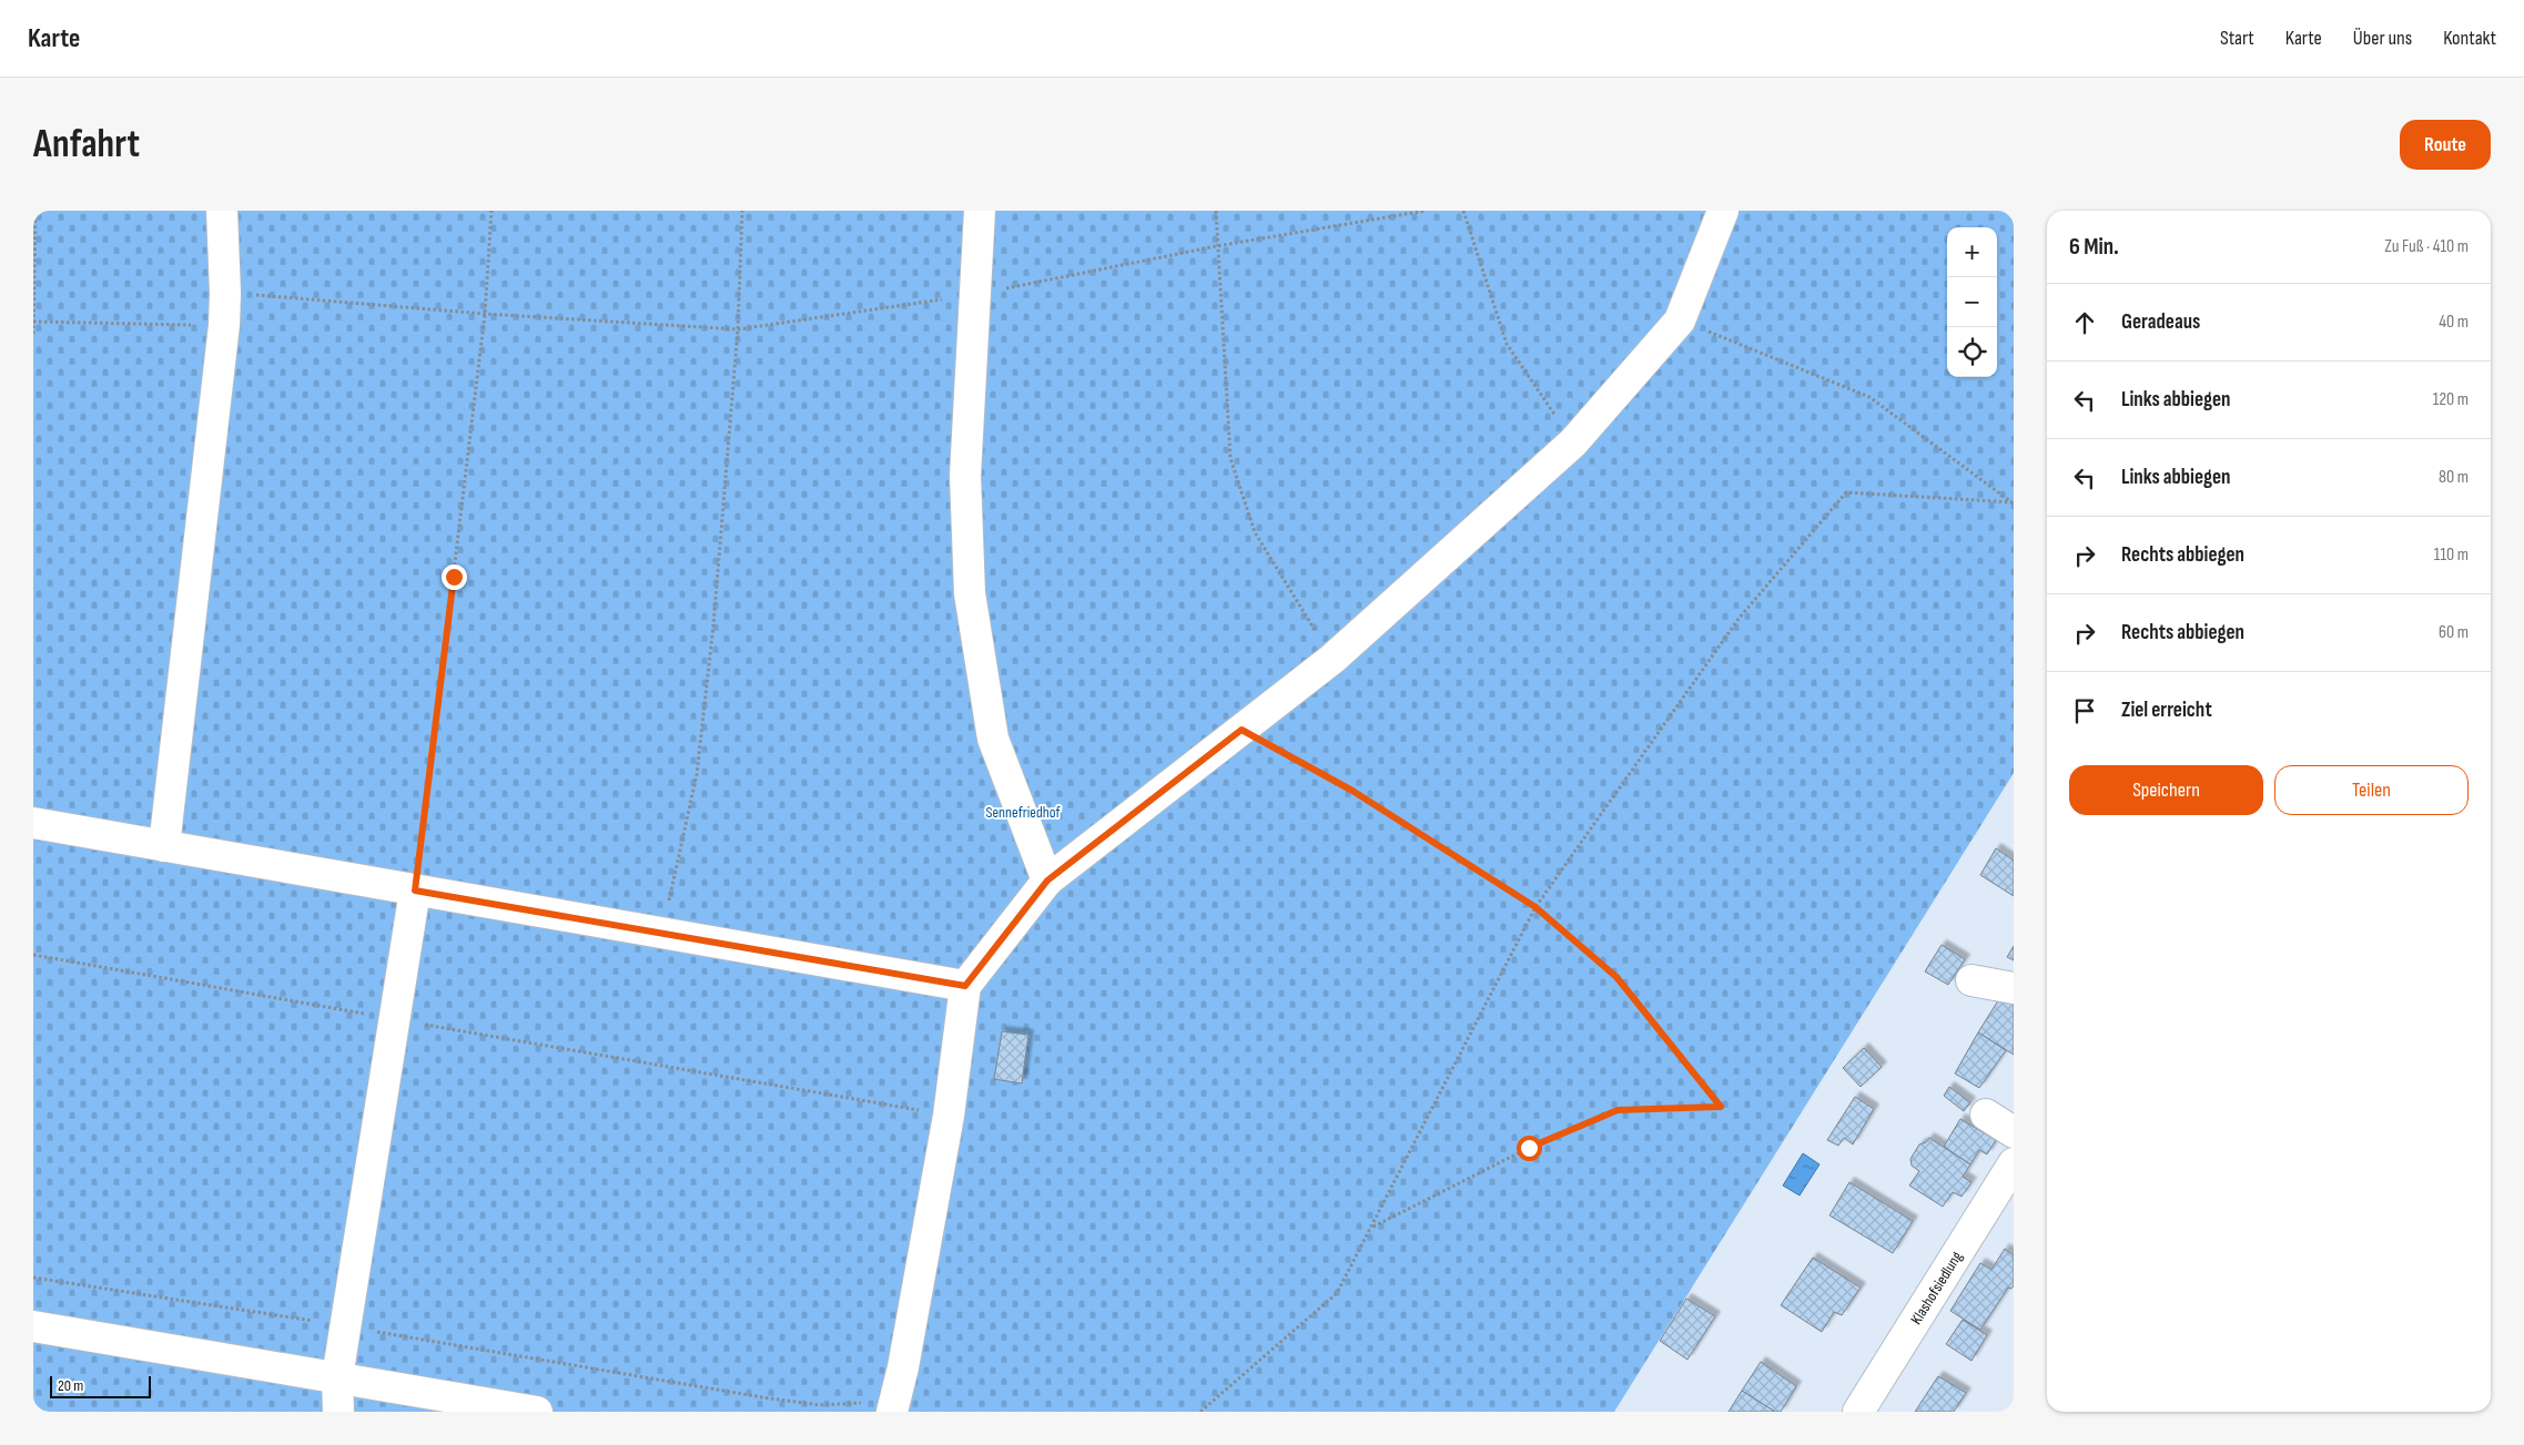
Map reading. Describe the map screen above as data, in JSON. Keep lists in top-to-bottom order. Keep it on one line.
{"streets":{"street":["Klashofsiedlung"]},"parks":["Sennefriedhof"],"scale_bar":"20 m","page":{"header":"Karte","nav":["Start","Karte","Über uns","Kontakt"],"buttons":["Route",["Speichern","Teilen"]],"title":"Anfahrt","heading":["6 Min.","Zu Fuß · 410 m"],"map_buttons":["+","−"],"list":[["Geradeaus","40 m"],["Links abbiegen","120 m"],["Links abbiegen","80 m"],["Rechts abbiegen","110 m"],["Rechts abbiegen","60 m"],"Ziel erreicht"],"scale":"20 m"}}
